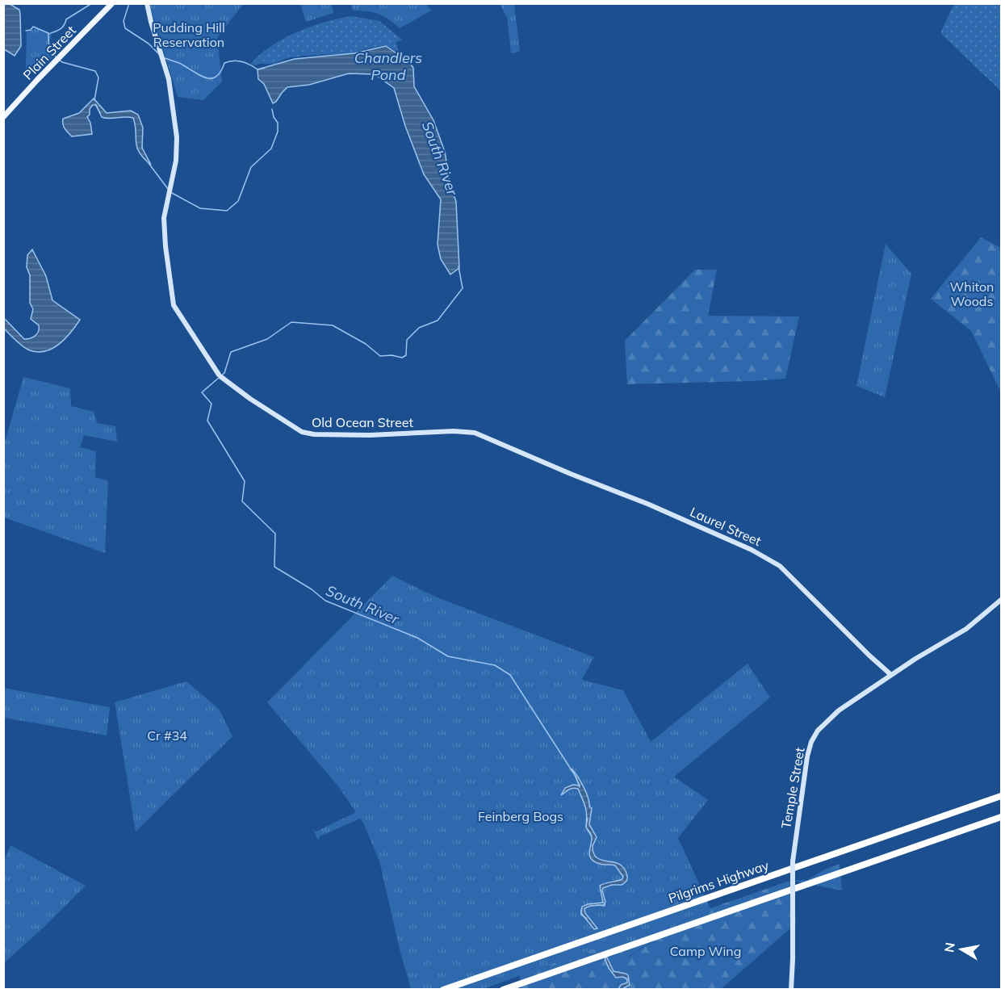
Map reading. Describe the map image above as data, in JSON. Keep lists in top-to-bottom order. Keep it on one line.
{"streets":{"highway":["Pilgrims Highway"],"main road":["Plain Street","Old Ocean Street","Laurel Street","Temple Street"]},"crossings":[["Old Ocean Street","Laurel Street"],["Laurel Street","Temple Street"]],"water":["Chandlers Pond","South River"],"parks":["Pudding Hill Reservation","Whiton Woods","Cr #34","Feinberg Bogs","Camp Wing"],"north":"left"}
